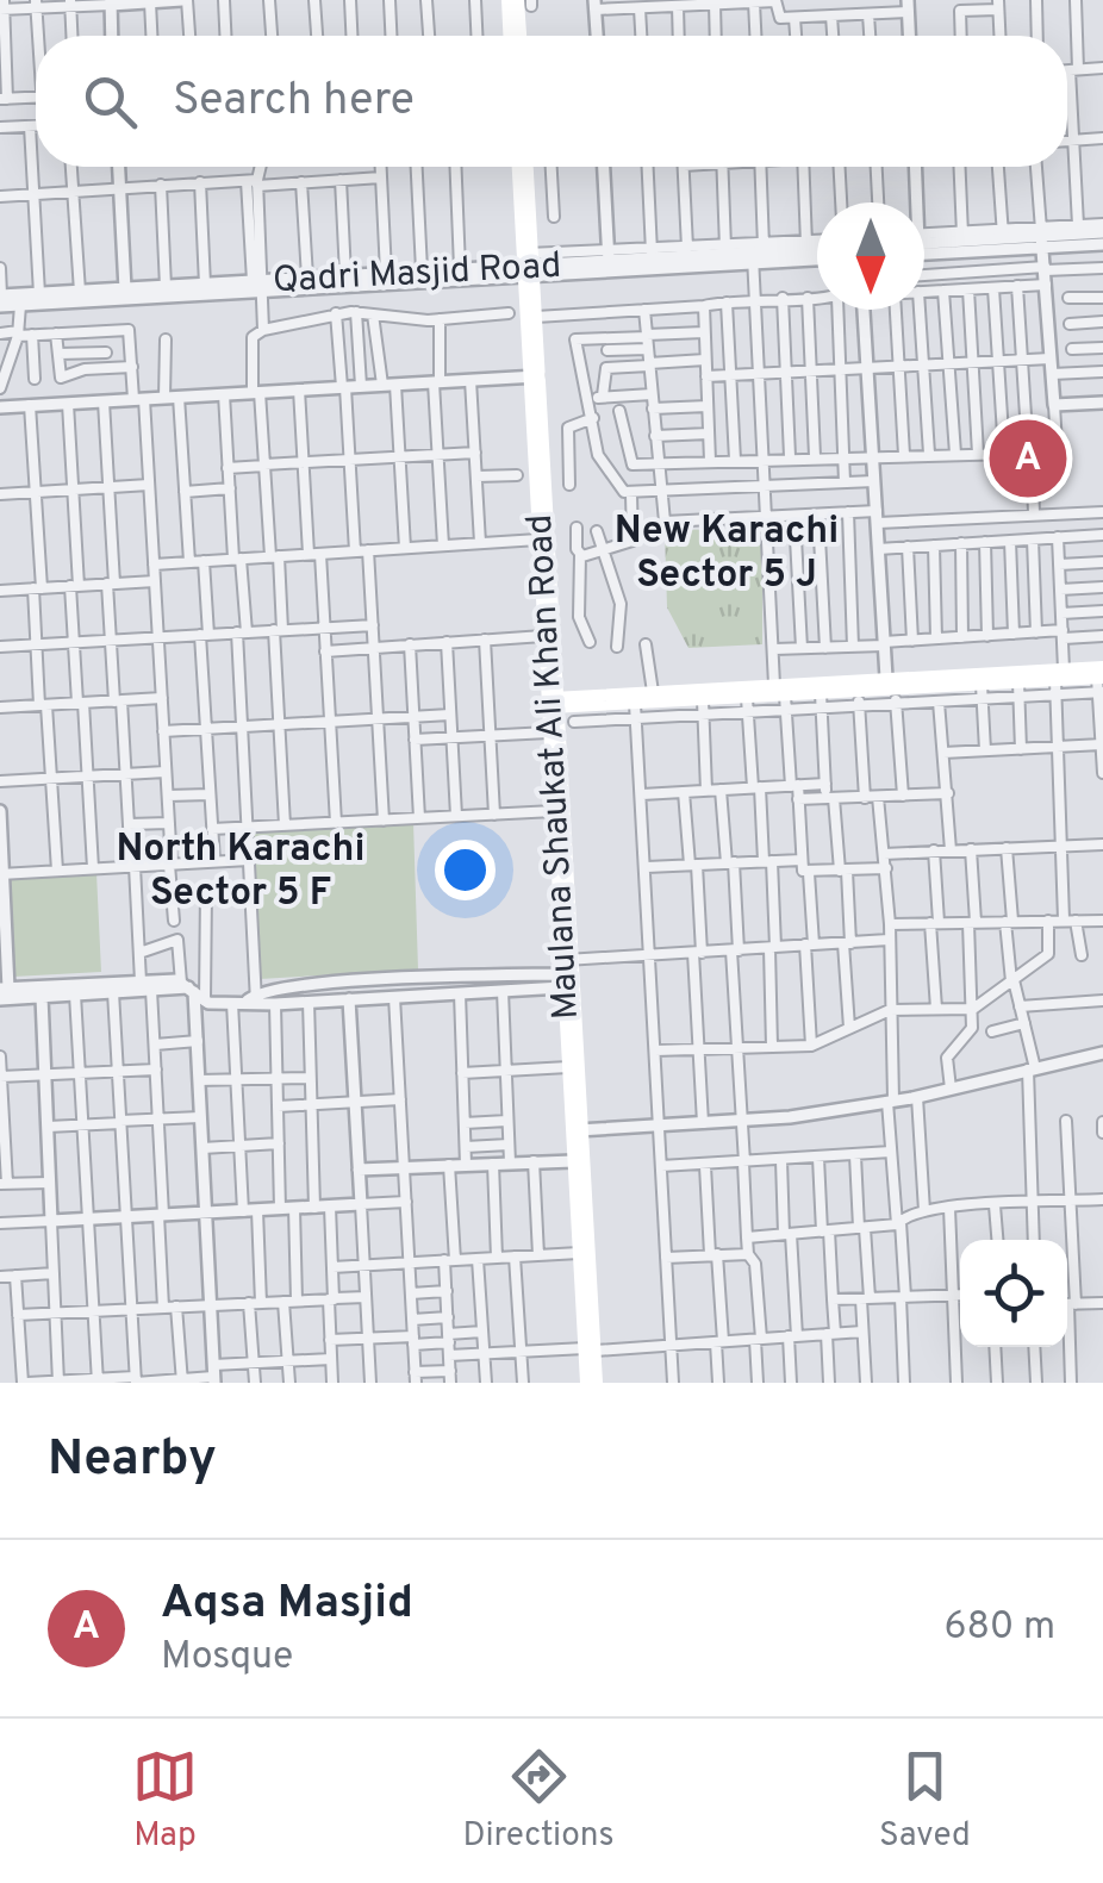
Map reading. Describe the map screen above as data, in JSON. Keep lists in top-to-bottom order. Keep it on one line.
{"streets":{"main road":["Maulana Shaukat Ali Khan Road"],"street":["Qadri Masjid Road"]},"crossings":[["Qadri Masjid Road","Maulana Shaukat Ali Khan Road"]],"districts":["New Karachi Sector 5 J","North Karachi Sector 5 F"],"north":"bottom","page":{"search":"Search here","pins":"A","heading":"Nearby","list":[{"mark":"A","name":"Aqsa Masjid","note":"Mosque","value":"680 m"}],"nav":["Map","Directions","Saved"]}}
